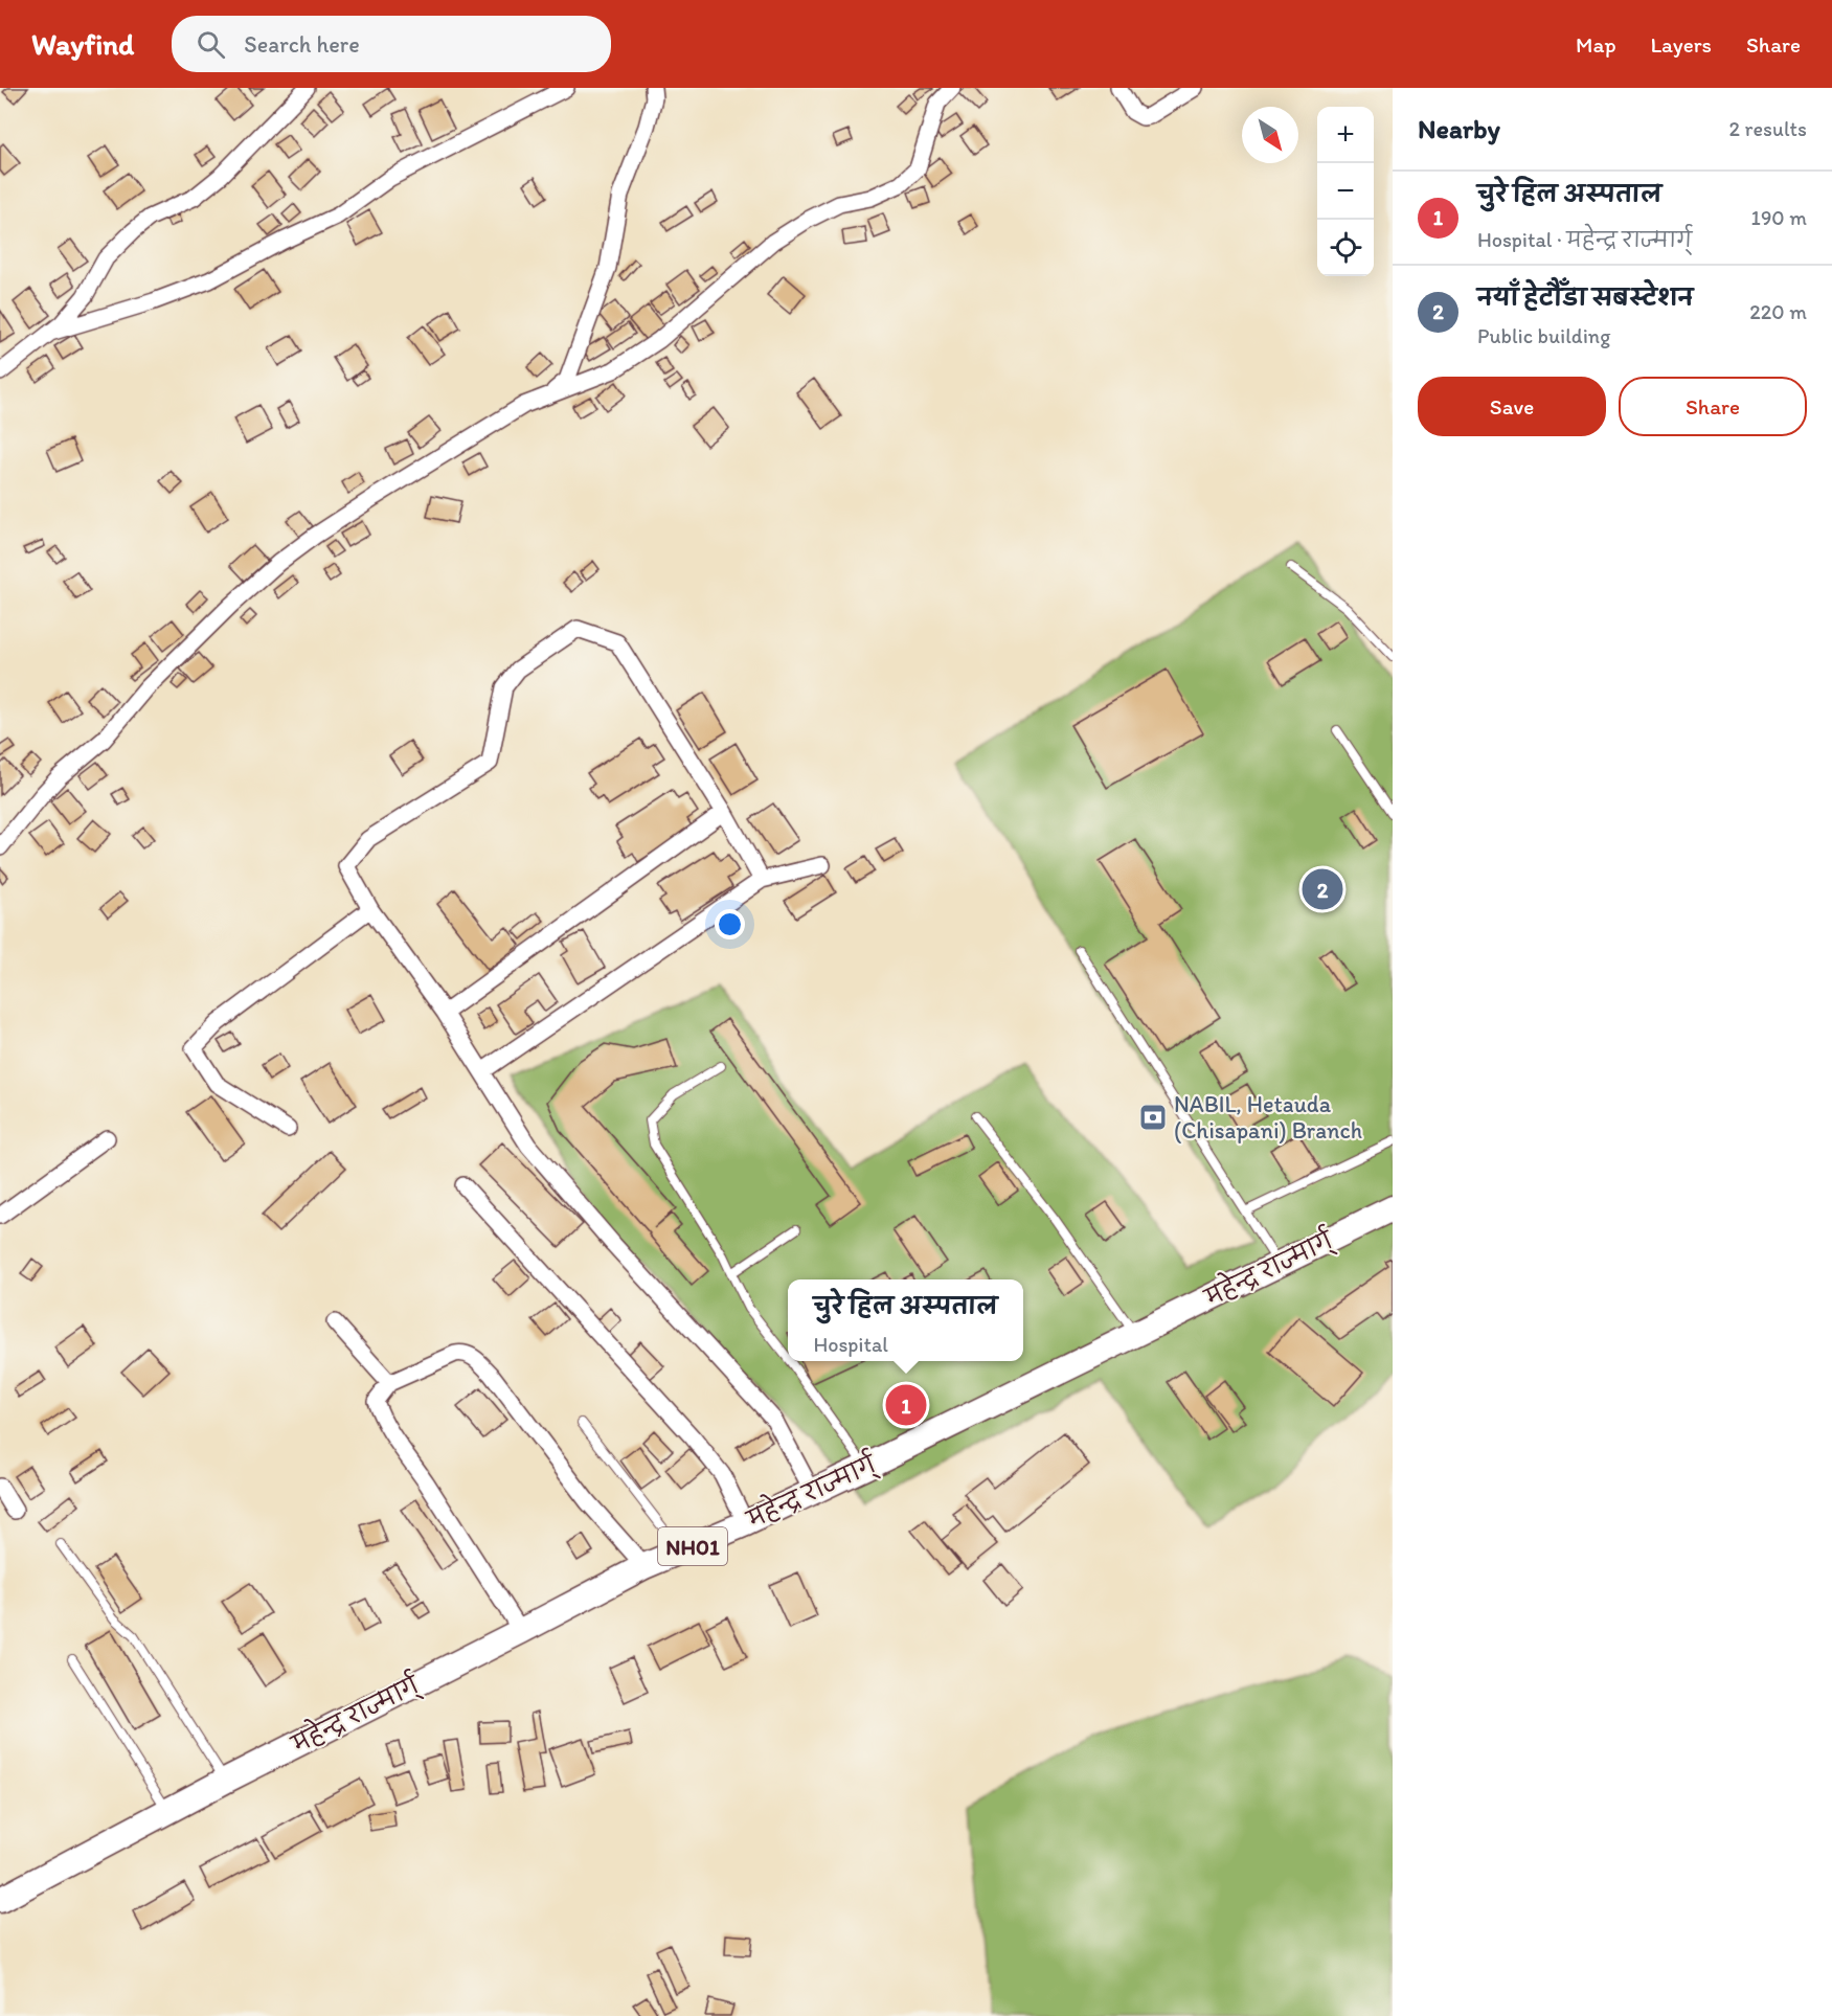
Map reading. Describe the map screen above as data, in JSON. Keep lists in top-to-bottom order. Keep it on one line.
{"streets":{"highway":["महेन्द्र राज्मार्ग्","NH01"]},"places":{"bank":["NABIL, Hetauda (Chisapani) Branch"]},"north":"bottom right","page":{"header":"Wayfind","search":"Search here","nav":["Map","Layers","Share"],"heading":["Nearby","2 results"],"map_buttons":["+","−"],"list":[{"mark":"1","name":"चुरे हिल अस्पताल","note":"Hospital · महेन्द्र राज्मार्ग्","value":"190 m"},{"mark":"2","name":"नयाँ हेटौँडा सबस्टेशन","note":"Public building","value":"220 m"}],"buttons":["Save","Share"],"pins":["2","1"],"popup":["चुरे हिल अस्पताल","Hospital"]}}
